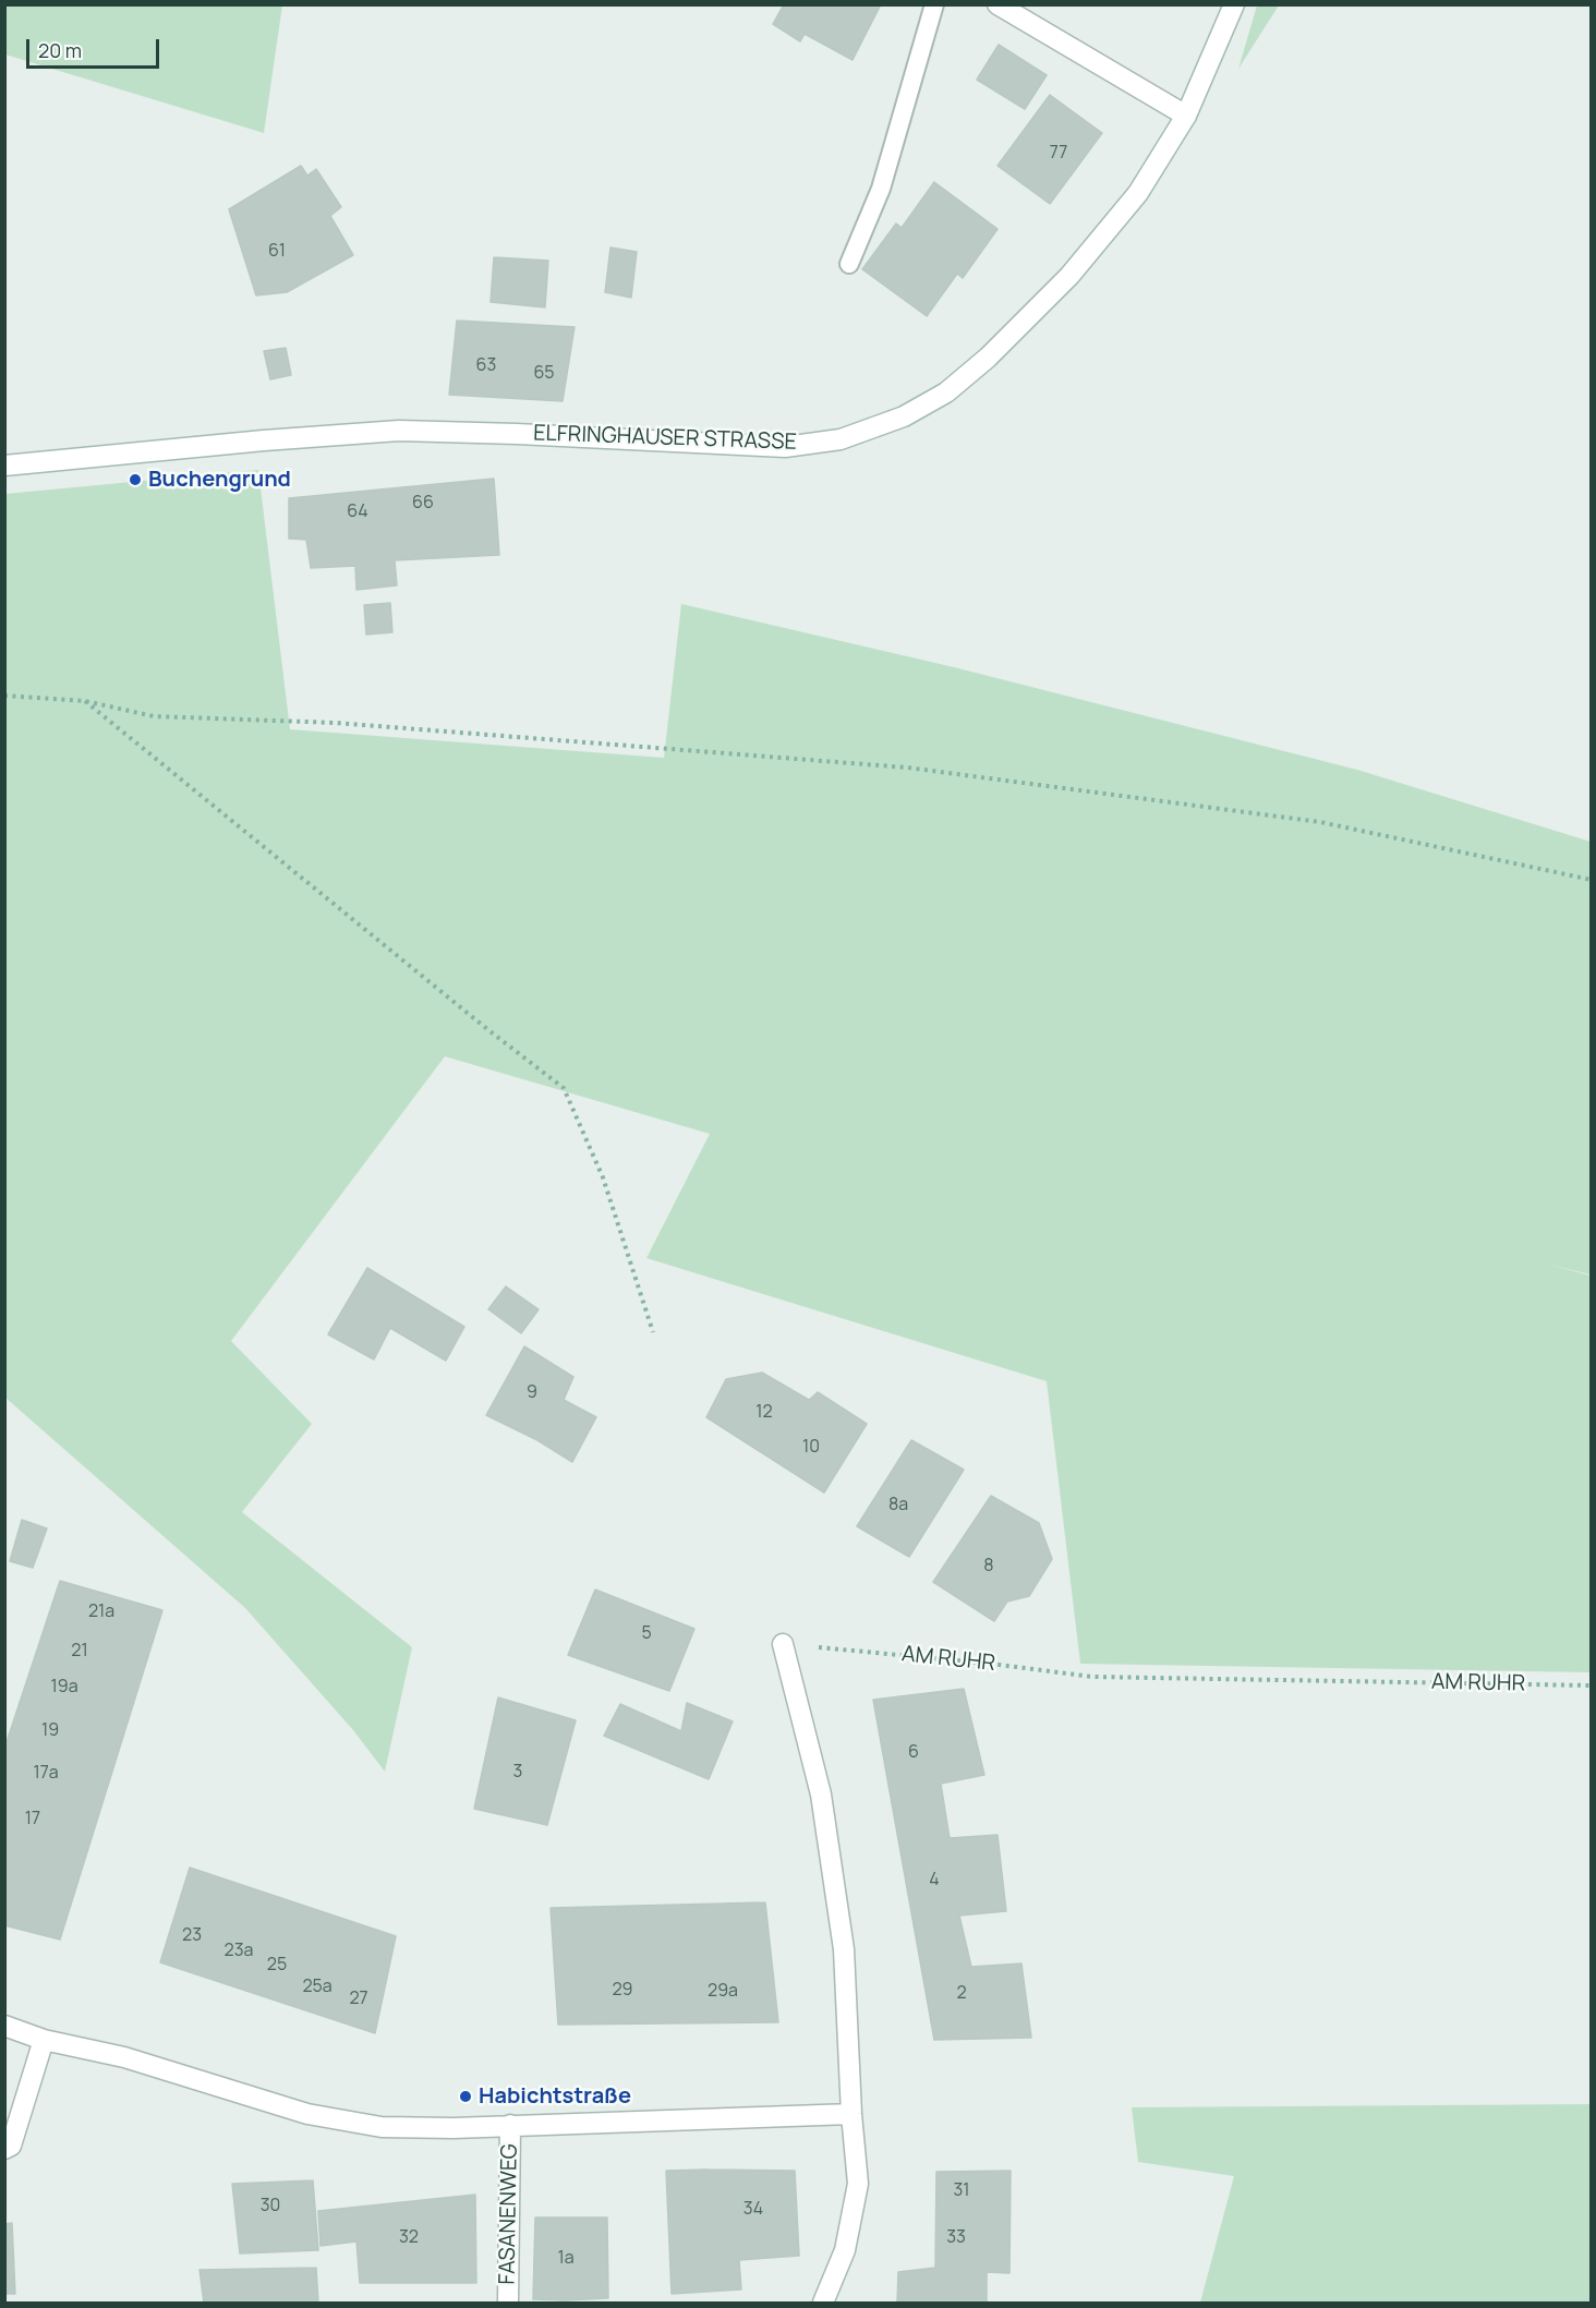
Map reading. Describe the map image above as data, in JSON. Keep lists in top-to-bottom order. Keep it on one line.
{"streets":{"street":["ELFRINGHAUSER STRASSE","FASANENWEG"],"path":["AM RUHR"]},"places":["Buchengrund","Habichtstraße"],"house_numbers":["77","61","63","65","66","64","9","12","10","8a","8","21a","5","21","19a","19","6","3","17a","17","4","23","23a","25","25a","29","29a","2","27","31","30","34","32","33","1a"],"scale_bar":"20 m"}
